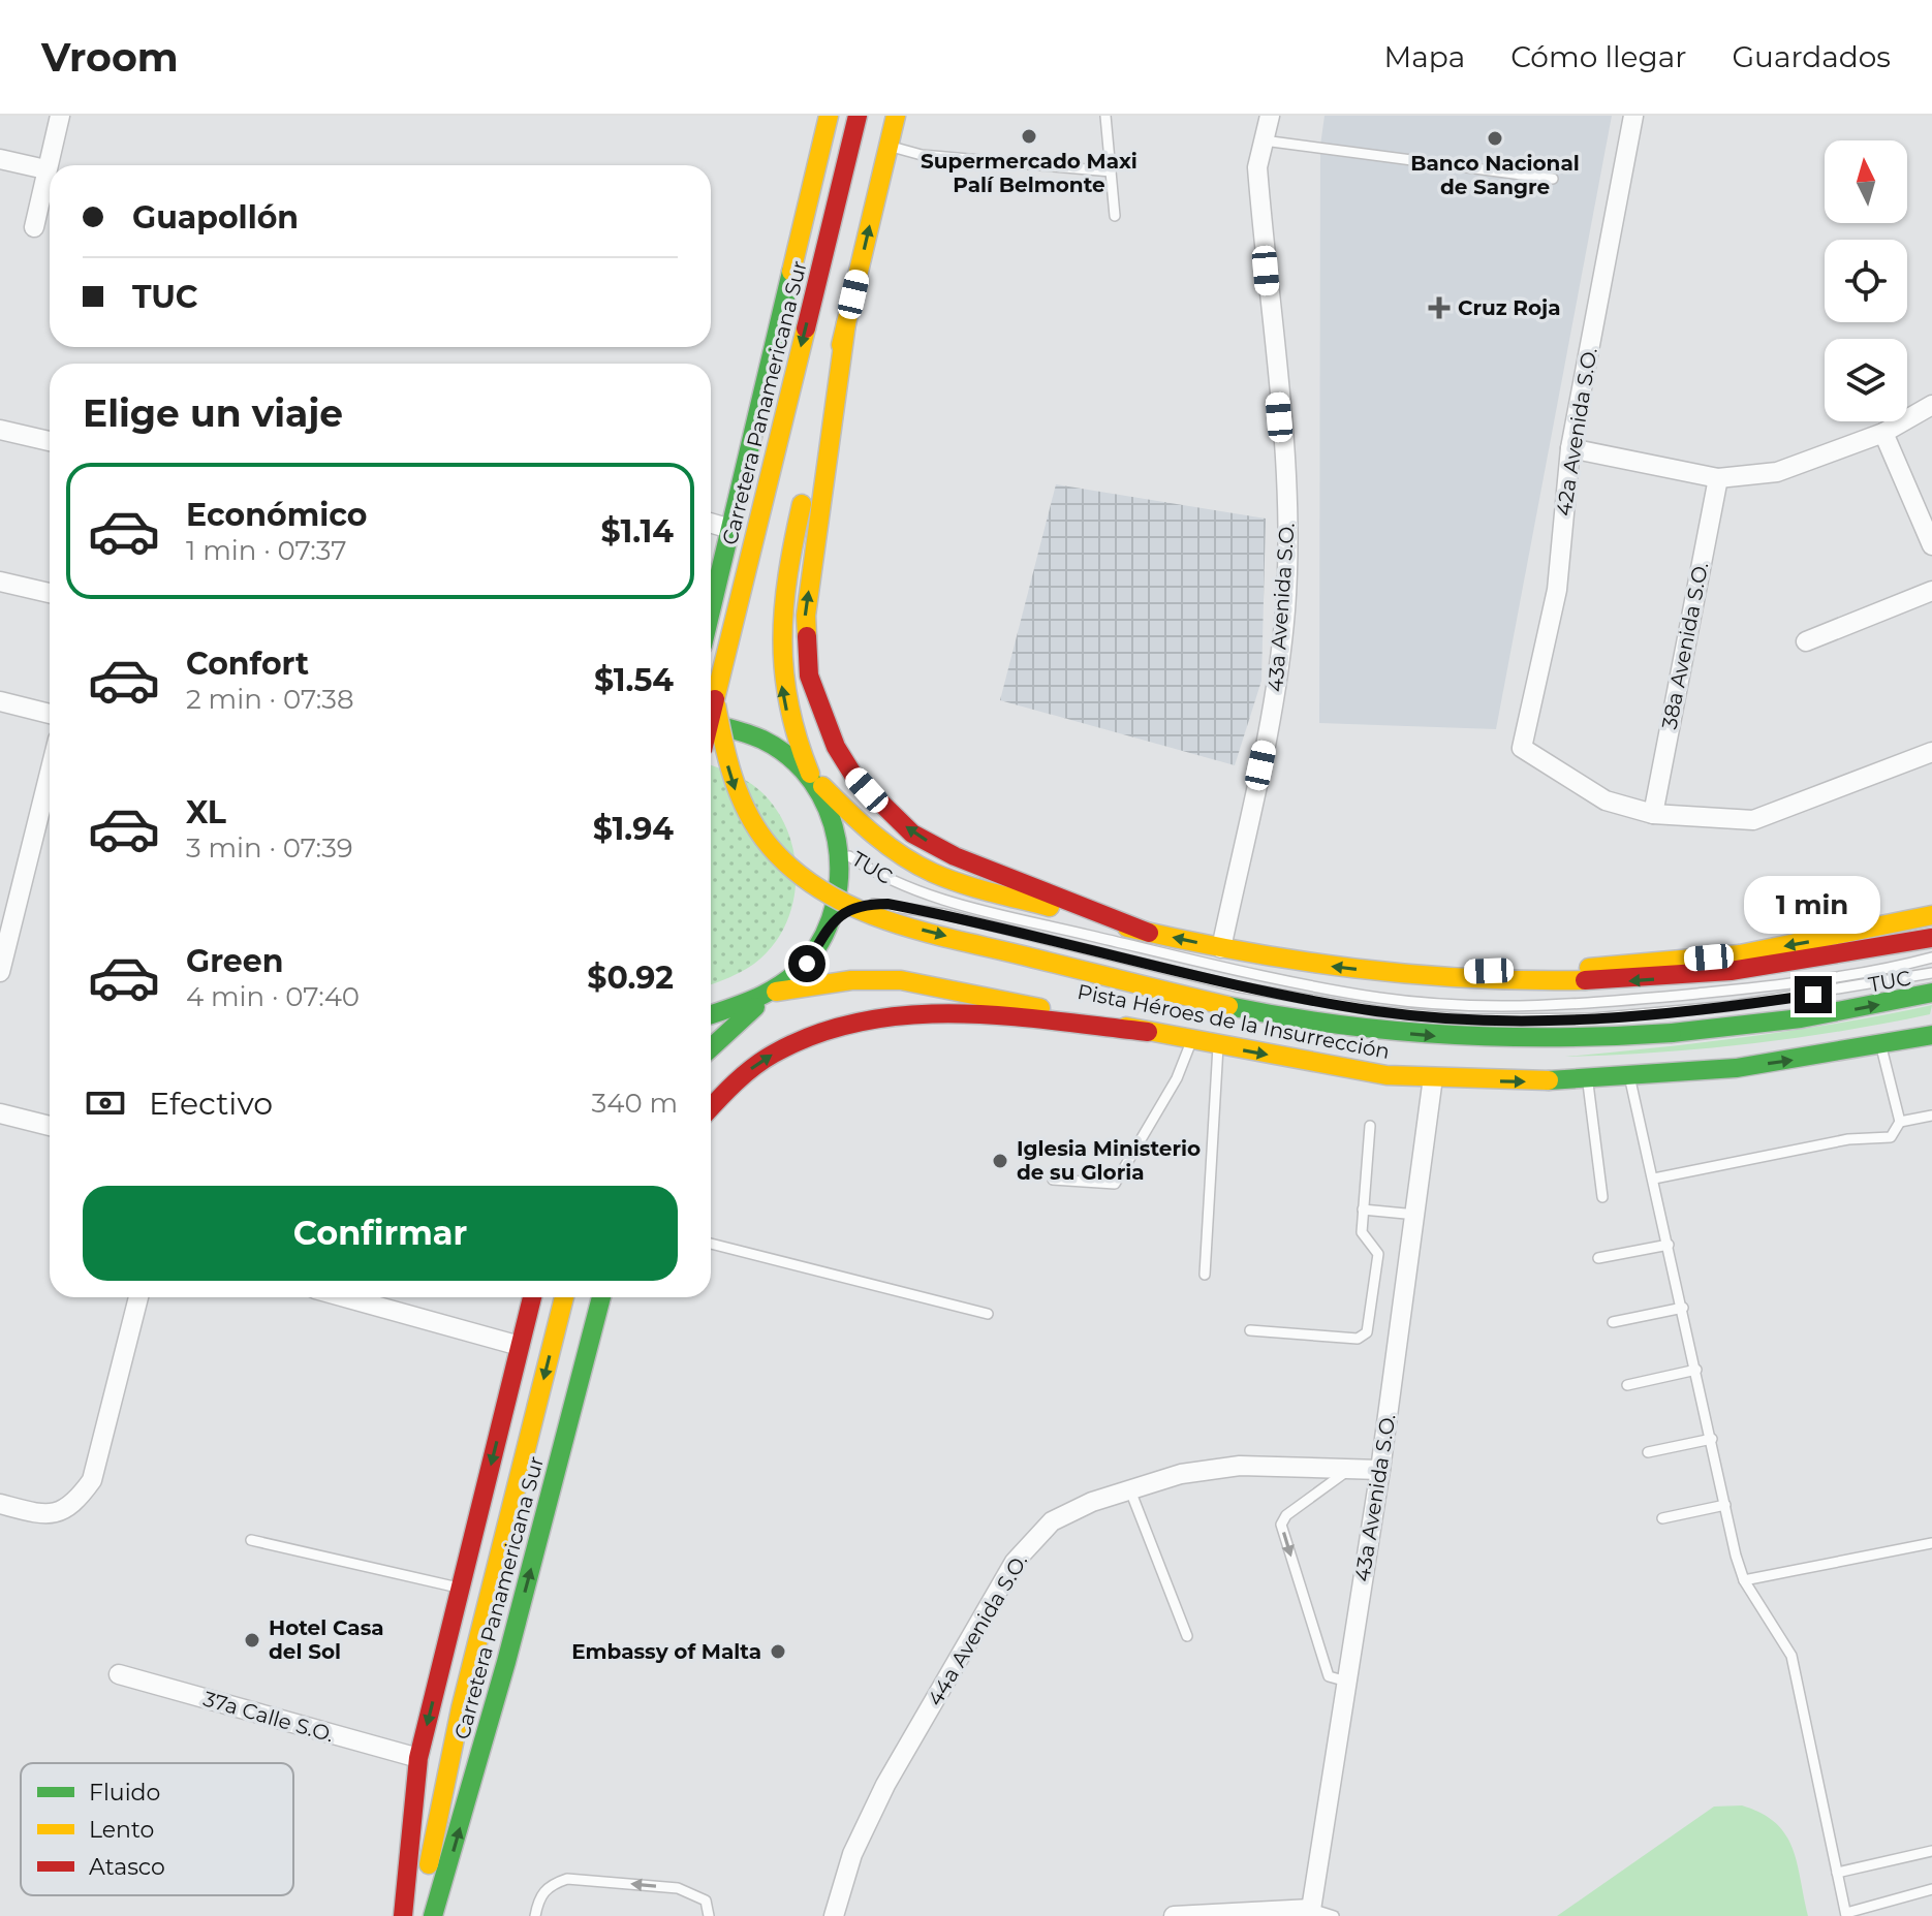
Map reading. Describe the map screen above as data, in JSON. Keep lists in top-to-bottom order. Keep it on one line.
{"streets":{"main road":["Carretera Panamericana Sur","Pista Héroes de la Insurrección"],"street":["42a Avenida S.O.","43a Avenida S.O.","38a Avenida S.O.","44a Avenida S.O.","37a Calle S.O."],"lane":["TUC"]},"crossings":[["Carretera Panamericana Sur","Pista Héroes de la Insurrección"],["Carretera Panamericana Sur","37a Calle S.O."],["42a Avenida S.O.","38a Avenida S.O."],["43a Avenida S.O.","Pista Héroes de la Insurrección"],["43a Avenida S.O.","44a Avenida S.O."]],"places":{"other":["Supermercado Maxi Palí Belmonte","Banco Nacional de Sangre","Iglesia Ministerio de su Gloria","Hotel Casa del Sol","Embassy of Malta"],"health":["Cruz Roja"]},"legend":["Fluido","Lento","Atasco"],"north":"top","page":{"header":"Vroom","nav":["Mapa","Cómo llegar","Guardados"],"banner":["Guapollón","TUC"],"heading":"Elige un viaje","list":[{"name":"Económico","note":"1 min · 07:37","value":"$1.14"},{"name":"Confort","note":"2 min · 07:38","value":"$1.54"},{"name":"XL","note":"3 min · 07:39","value":"$1.94"},{"name":"Green","note":"4 min · 07:40","value":"$0.92"}],"bubble":"1 min","pay":["Efectivo","340 m"],"buttons":"Confirmar"}}
